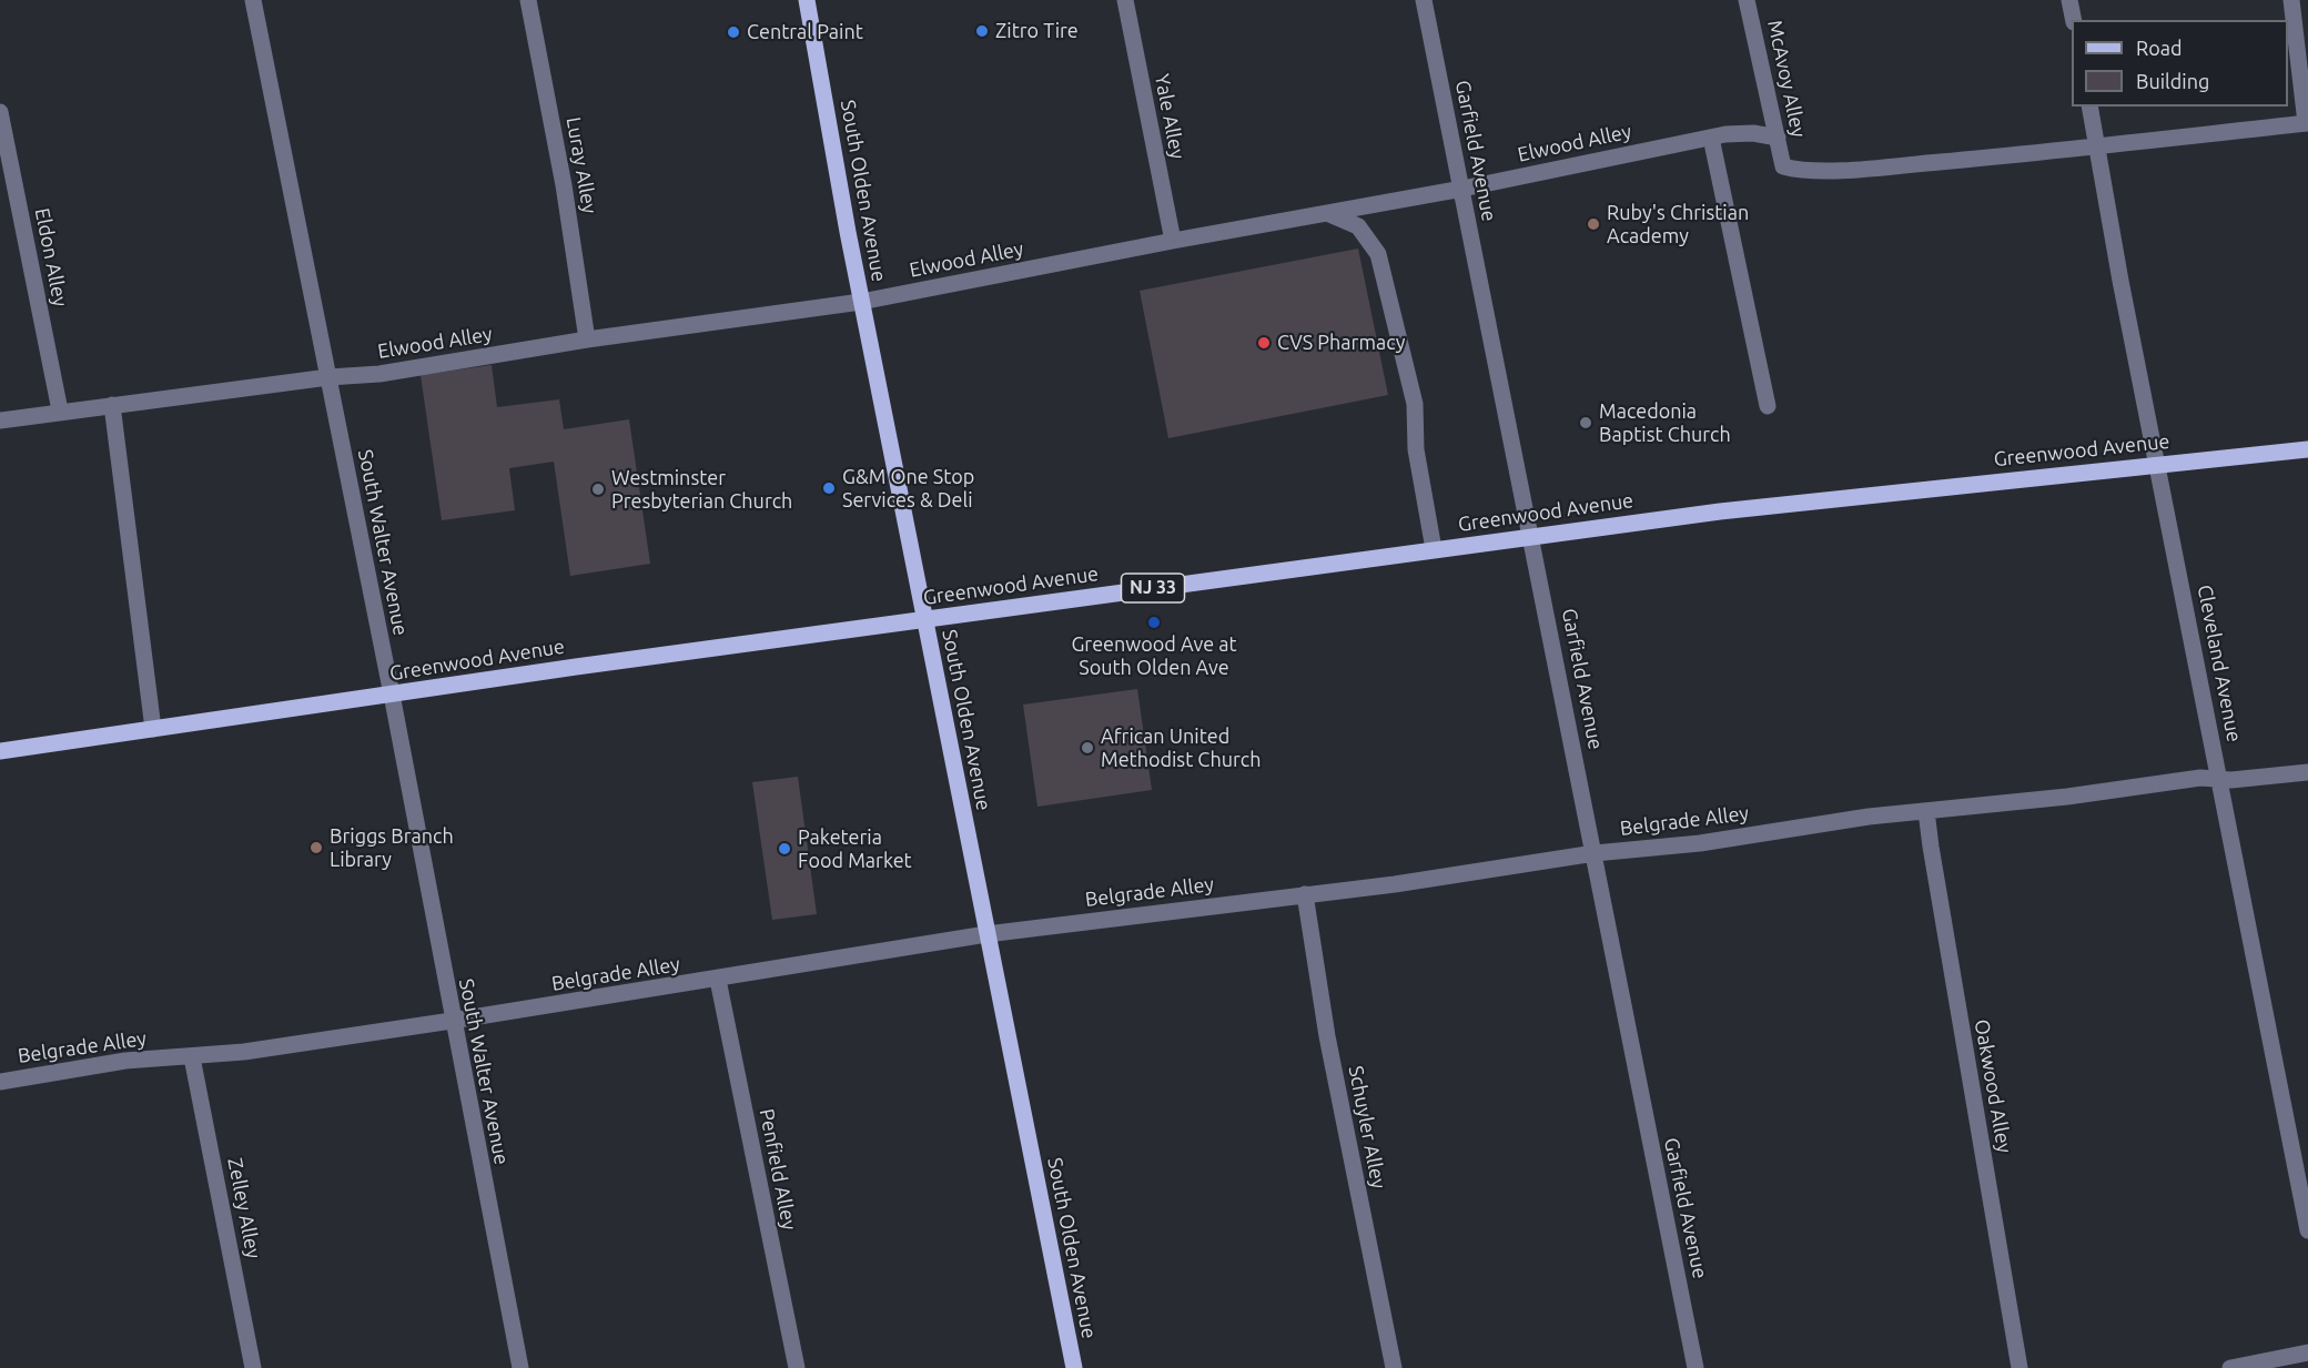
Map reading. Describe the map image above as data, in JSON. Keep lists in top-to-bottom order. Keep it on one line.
{"streets":{"main road":["South Olden Avenue","Greenwood Avenue","NJ 33"],"street":["McAvoy Alley","Yale Alley","Elwood Alley","Garfield Avenue","Luray Alley","Eldon Alley","South Walter Avenue","Cleveland Avenue","Belgrade Alley","Oakwood Alley","Schuyler Alley","Penfield Alley","Zelley Alley"]},"crossings":[["McAvoy Alley","Elwood Alley"],["McAvoy Alley","Cleveland Avenue"],["Yale Alley","Elwood Alley"],["Elwood Alley","Garfield Avenue"],["Elwood Alley","Luray Alley"],["Elwood Alley","South Olden Avenue"],["Elwood Alley","Eldon Alley"],["Elwood Alley","South Walter Avenue"],["Garfield Avenue","Greenwood Avenue"],["Garfield Avenue","Belgrade Alley"],["South Olden Avenue","Greenwood Avenue"],["South Olden Avenue","Belgrade Alley"],["Greenwood Avenue","South Walter Avenue"],["Greenwood Avenue","Cleveland Avenue"],["South Walter Avenue","Belgrade Alley"],["Cleveland Avenue","Belgrade Alley"],["Belgrade Alley","Oakwood Alley"],["Belgrade Alley","Schuyler Alley"],["Belgrade Alley","Penfield Alley"],["Belgrade Alley","Zelley Alley"]],"places":["Zitro Tire","Central Paint","Ruby's Christian Academy","CVS Pharmacy","Macedonia Baptist Church","G&M One Stop Services & Deli","Westminster Presbyterian Church","Greenwood Ave at South Olden Ave","African United Methodist Church","Briggs Branch Library","Paketeria Food Market"],"legend":["Road","Building"]}
